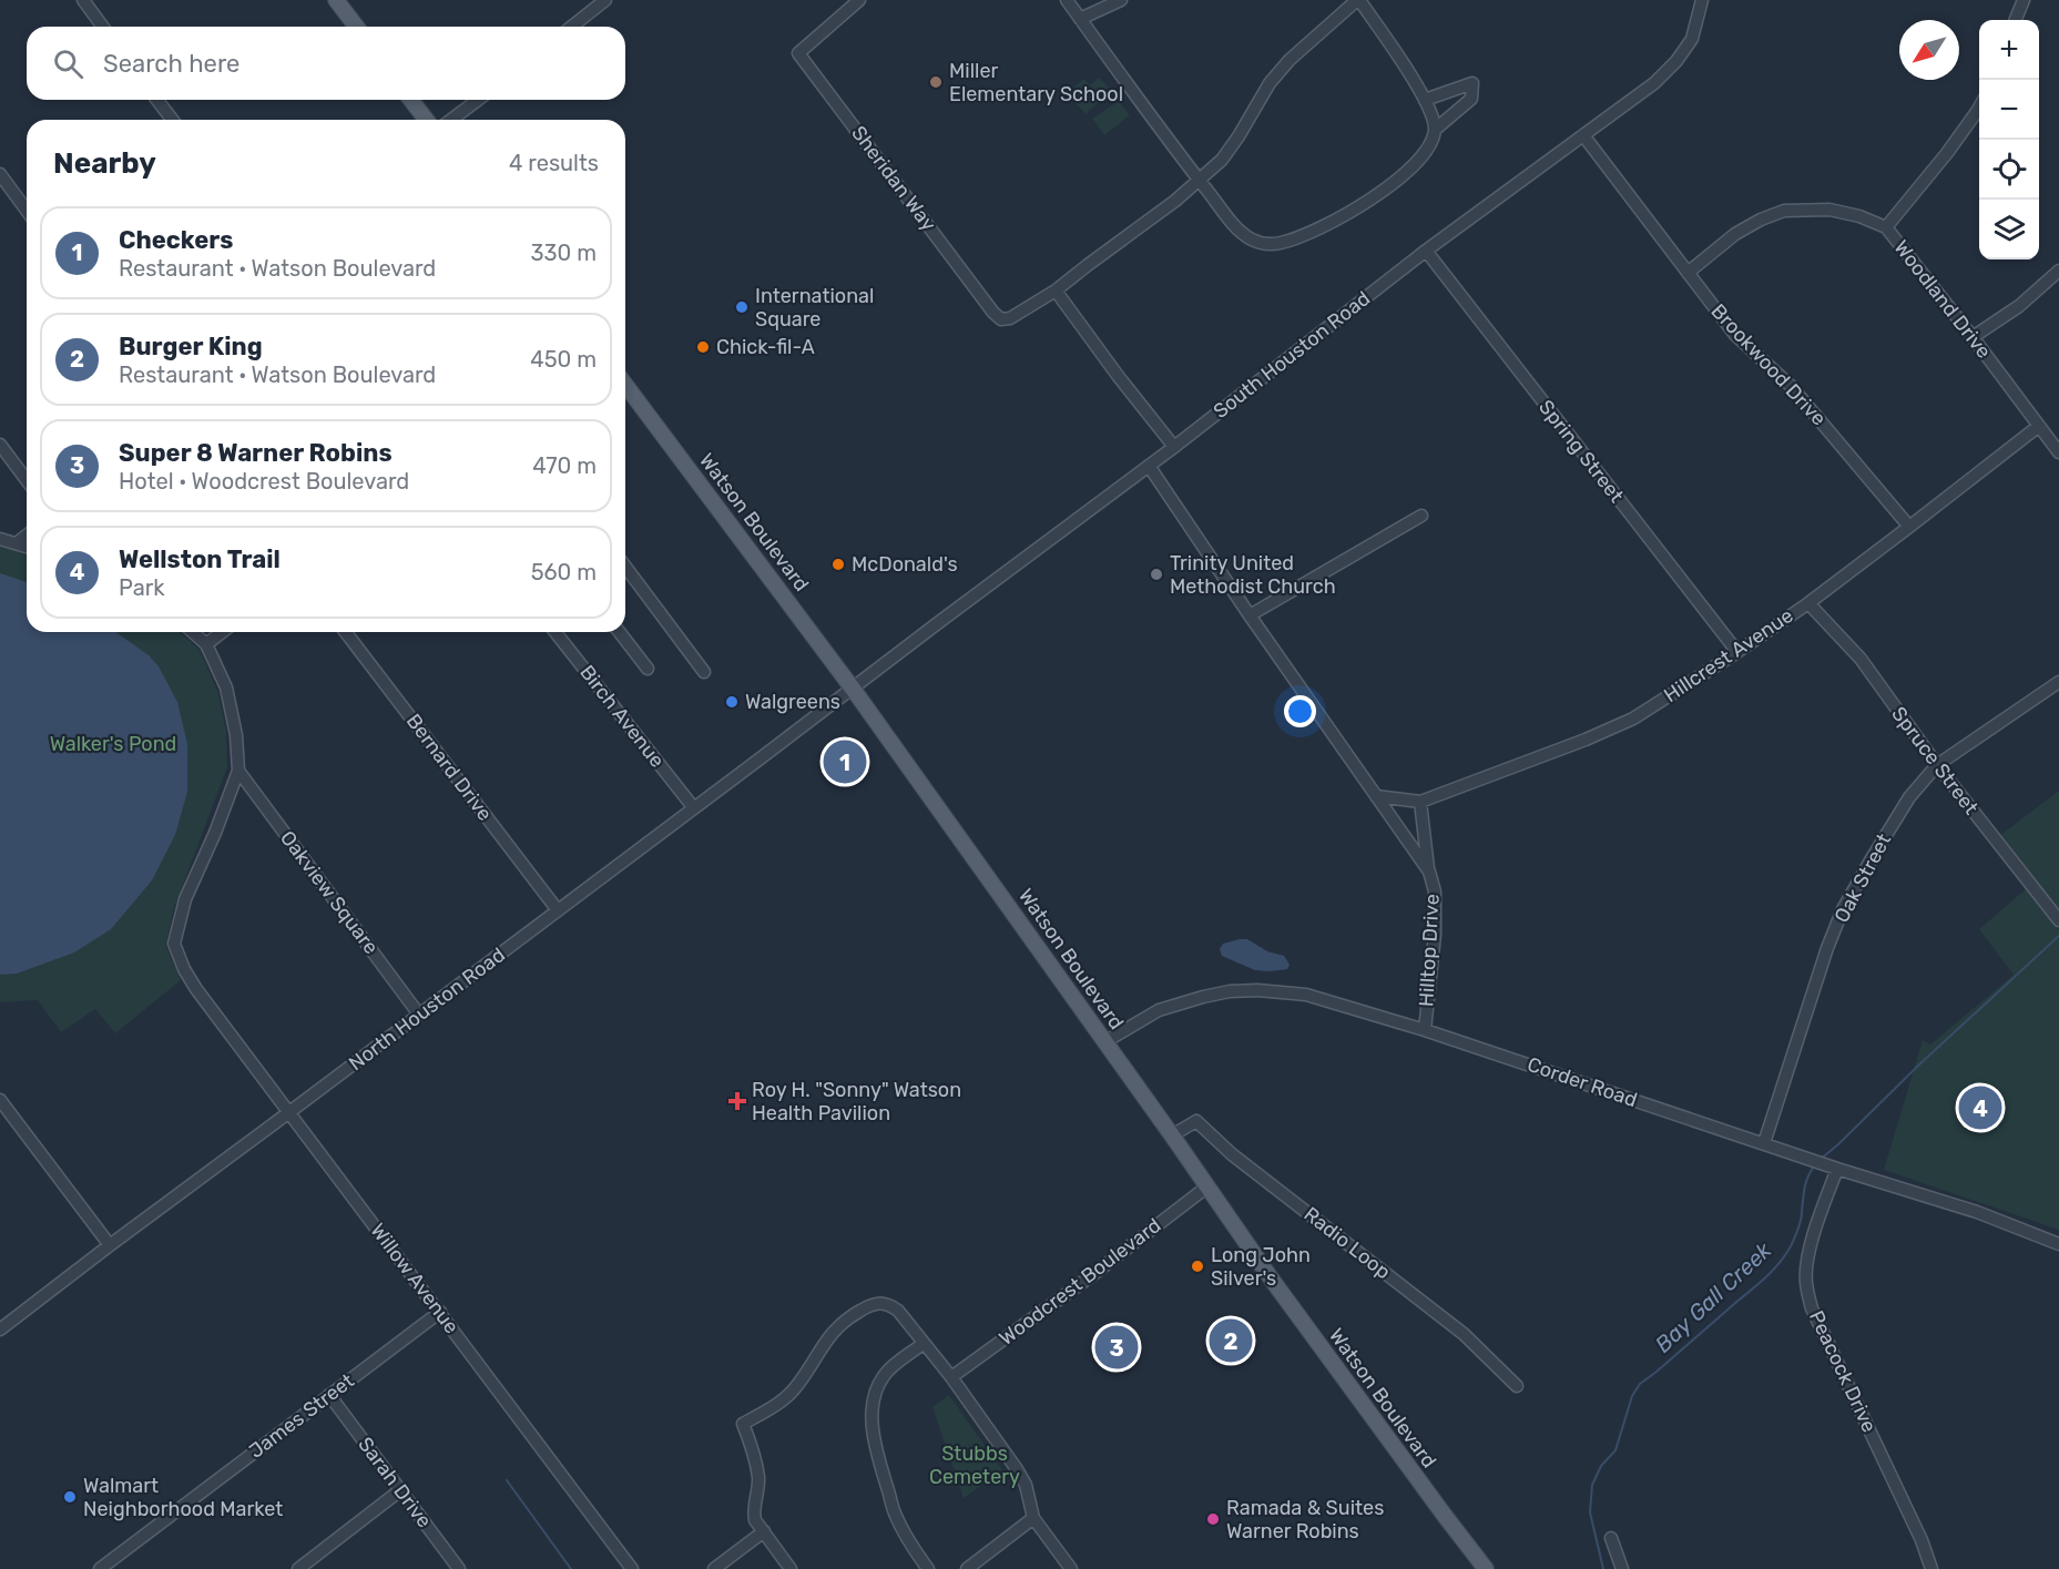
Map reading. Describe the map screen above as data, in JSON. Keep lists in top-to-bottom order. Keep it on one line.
{"streets":{"main road":["Watson Boulevard"],"street":["Sheridan Way","Woodland Drive","South Houston Road","Brookwood Drive","Spring Street","Hillcrest Avenue","Birch Avenue","Spruce Street","Bernard Drive","Oak Street","Oakview Square","Hilltop Drive","North Houston Road","Corder Road","Radio Loop","Willow Avenue","Woodcrest Boulevard","Peacock Drive","James Street","Sarah Drive"]},"crossings":[["Woodland Drive","Brookwood Drive"],["Woodland Drive","Hillcrest Avenue"],["South Houston Road","Brookwood Drive"],["South Houston Road","Spring Street"],["South Houston Road","Watson Boulevard"],["South Houston Road","Hilltop Drive"],["South Houston Road","North Houston Road"],["Brookwood Drive","Hillcrest Avenue"],["Spring Street","Hillcrest Avenue"],["Watson Boulevard","North Houston Road"],["Watson Boulevard","Corder Road"],["Watson Boulevard","Radio Loop"],["Watson Boulevard","Woodcrest Boulevard"],["Hillcrest Avenue","Spruce Street"],["Hillcrest Avenue","Hilltop Drive"],["Birch Avenue","North Houston Road"],["Spruce Street","Oak Street"],["Bernard Drive","North Houston Road"],["Oak Street","Corder Road"],["Oakview Square","North Houston Road"],["Oakview Square","Willow Avenue"],["Hilltop Drive","Corder Road"],["North Houston Road","Willow Avenue"],["Corder Road","Peacock Drive"],["Willow Avenue","James Street"],["James Street","Sarah Drive"]],"water":["Bay Gall Creek"],"parks":["Walker's Pond","Stubbs Cemetery"],"places":{"other":["Miller Elementary School","International Square","Chick-fil-A","McDonald's","Trinity United Methodist Church","Walgreens","Long John Silver's","Walmart Neighborhood Market","Ramada & Suites Warner Robins"],"health":["Roy H. \"Sonny\" Watson Health Pavilion"]},"north":"bottom left","page":{"map_buttons":["+","−"],"search":"Search here","heading":["Nearby","4 results"],"list":[{"mark":"1","name":"Checkers","note":"Restaurant · Watson Boulevard","value":"330 m"},{"mark":"2","name":"Burger King","note":"Restaurant · Watson Boulevard","value":"450 m"},{"mark":"3","name":"Super 8 Warner Robins","note":"Hotel · Woodcrest Boulevard","value":"470 m"},{"mark":"4","name":"Wellston Trail","note":"Park","value":"560 m"}],"pins":["1","4","2","3"]}}
